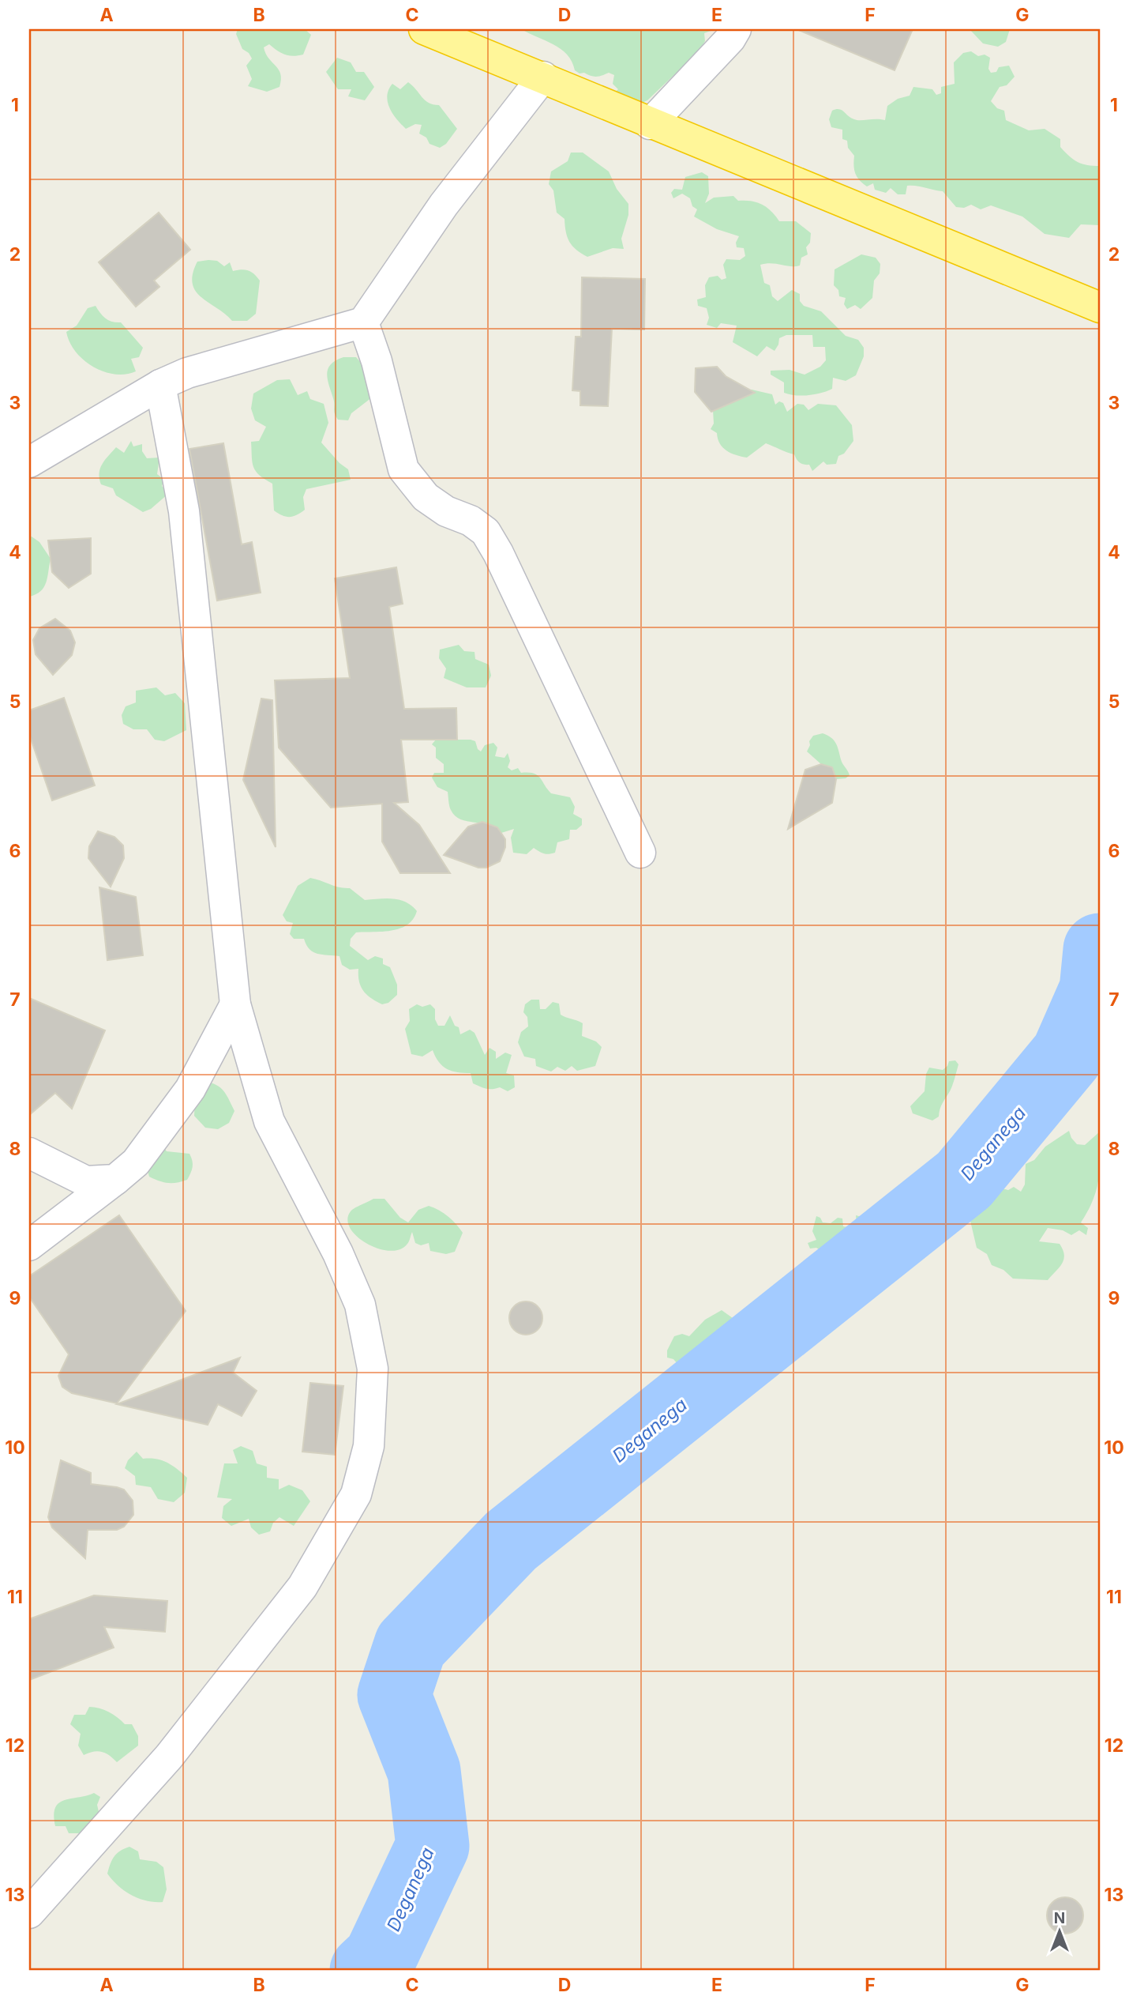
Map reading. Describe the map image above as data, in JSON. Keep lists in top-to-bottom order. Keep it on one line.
{"water":["Deganega"],"north":"top","grid":{"columns":["A","B","C","D","E","F","G"],"rows":["1","2","3","4","5","6","7","8","9","10","11","12","13"]}}
